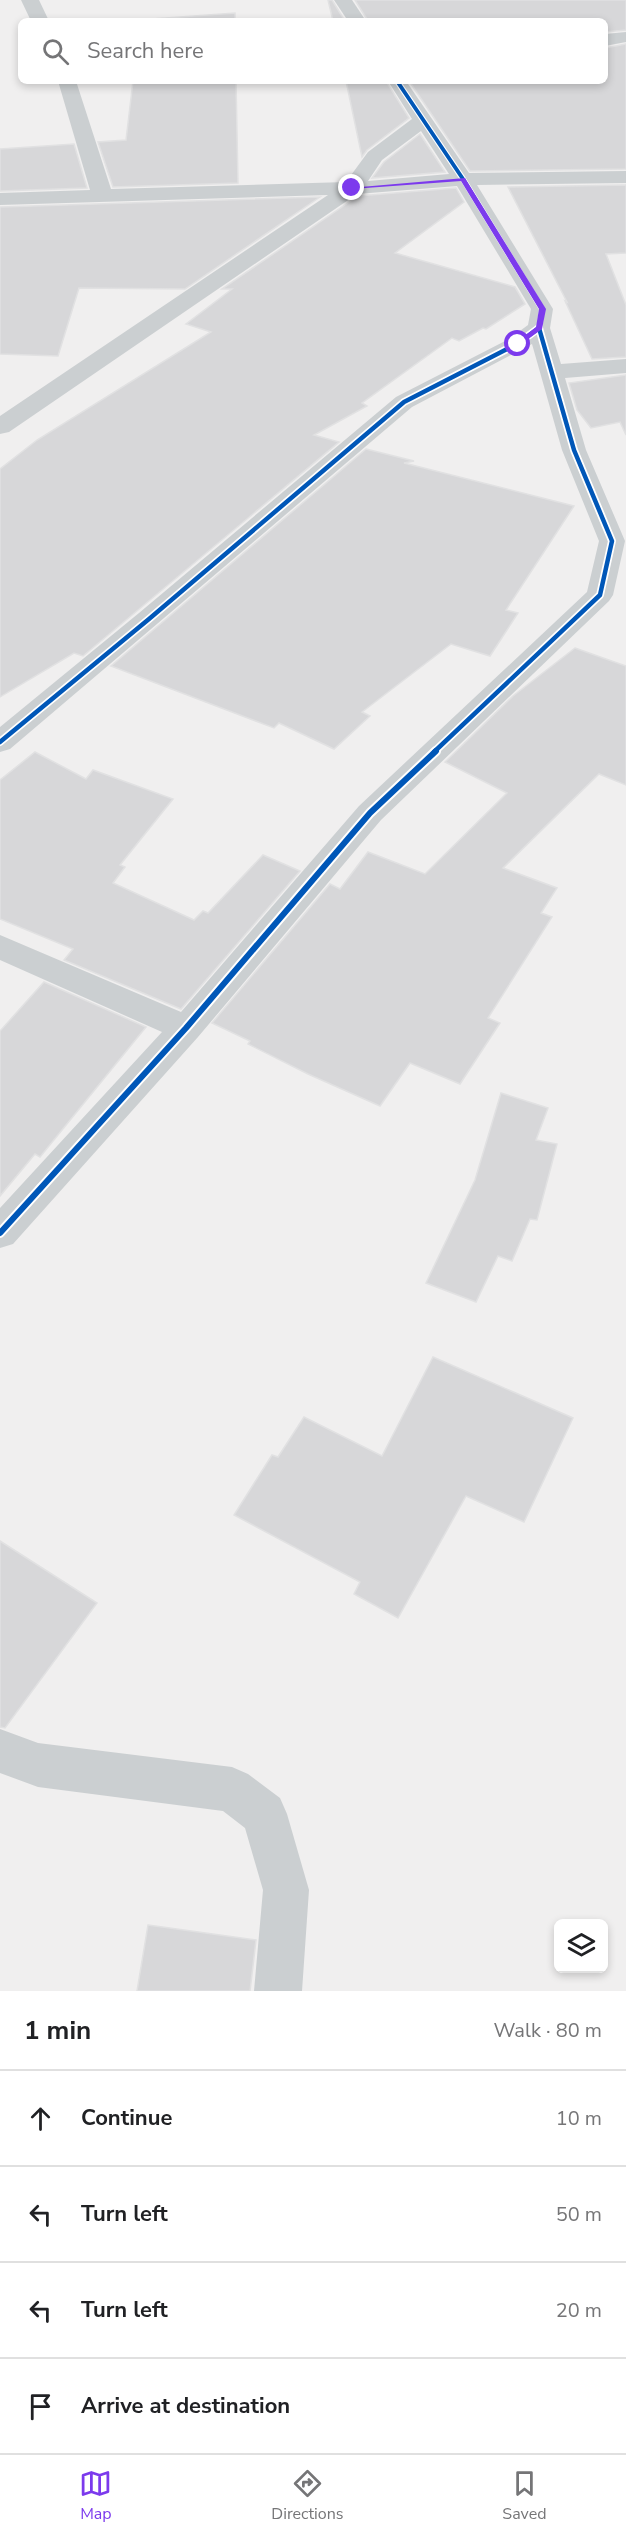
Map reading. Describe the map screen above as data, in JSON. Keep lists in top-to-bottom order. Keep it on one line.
{"page":{"search":"Search here","heading":["1 min","Walk · 80 m"],"list":[["Continue","10 m"],["Turn left","50 m"],["Turn left","20 m"],"Arrive at destination"],"nav":["Map","Directions","Saved"]}}
